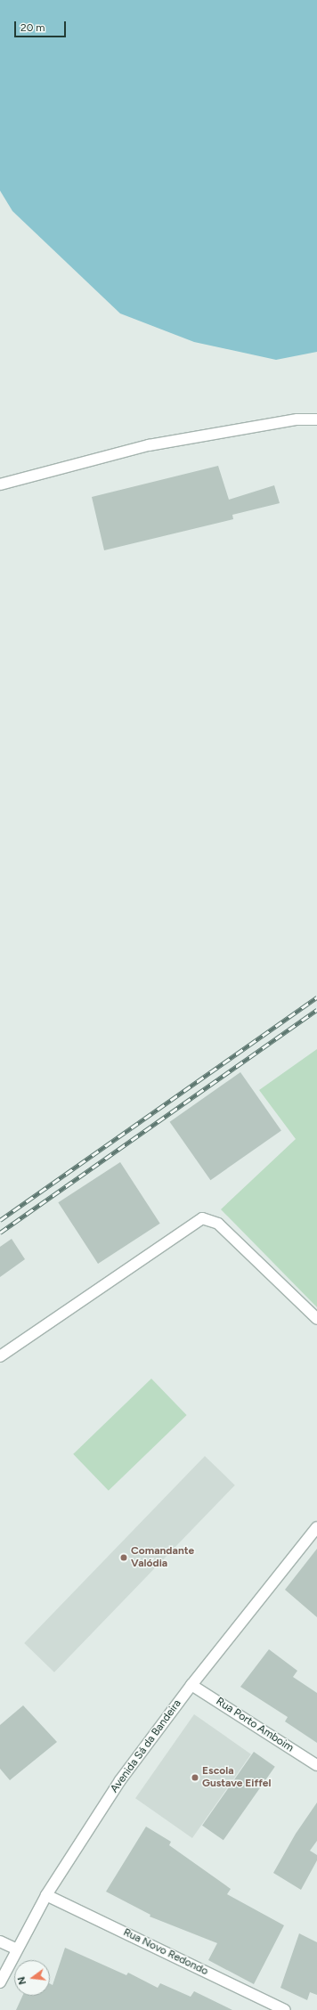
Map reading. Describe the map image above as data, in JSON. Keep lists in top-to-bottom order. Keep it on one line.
{"streets":{"street":["Rua Porto Amboim","Avenida Sá da Bandeira","Rua Novo Redondo"]},"crossings":[["Rua Porto Amboim","Avenida Sá da Bandeira"],["Avenida Sá da Bandeira","Rua Novo Redondo"]],"places":["Comandante Valódia","Escola Gustave Eiffel"],"scale_bar":"20 m","north":"left"}
